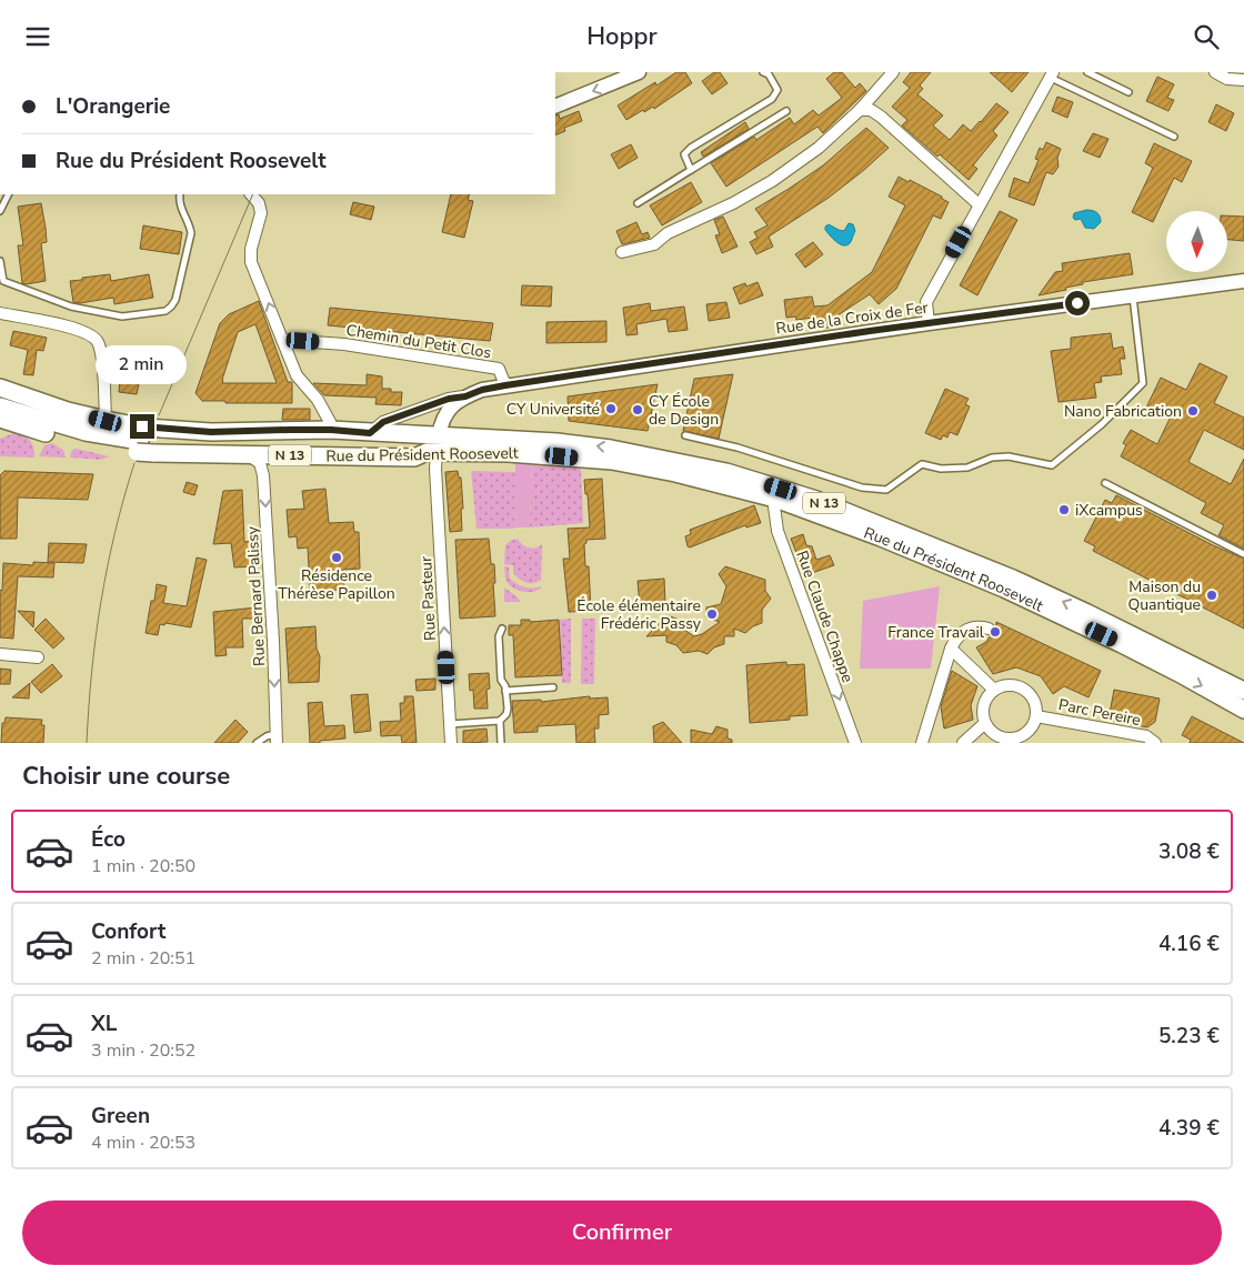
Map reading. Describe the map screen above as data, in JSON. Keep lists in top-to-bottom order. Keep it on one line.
{"streets":{"main road":["Rue du Président Roosevelt","N 13"],"street":["Rue de la Croix de Fer","Chemin du Petit Clos","Rue Bernard Palissy","Rue Pasteur","Rue Claude Chappe","Parc Pereire"]},"crossings":[["Rue de la Croix de Fer","Chemin du Petit Clos"],["Rue de la Croix de Fer","Rue du Président Roosevelt"],["Rue de la Croix de Fer","Rue Pasteur"],["Rue du Président Roosevelt","N 13"],["Rue du Président Roosevelt","Rue Bernard Palissy"],["Rue du Président Roosevelt","Rue Pasteur"],["Rue du Président Roosevelt","Rue Claude Chappe"]],"one_way":["Rue Bernard Palissy","Rue Pasteur","Rue Claude Chappe"],"places":["CY Université","CY École de Design","Nano Fabrication","iXcampus","Résidence Thérèse Papillon","Maison du Quantique","École élémentaire Frédéric Passy","France Travail"],"north":"bottom","page":{"header":"Hoppr","banner":["L'Orangerie","Rue du Président Roosevelt"],"bubble":"2 min","heading":"Choisir une course","list":[{"name":"Éco","note":"1 min · 20:50","value":"3.08 €"},{"name":"Confort","note":"2 min · 20:51","value":"4.16 €"},{"name":"XL","note":"3 min · 20:52","value":"5.23 €"},{"name":"Green","note":"4 min · 20:53","value":"4.39 €"}],"buttons":"Confirmer"}}
